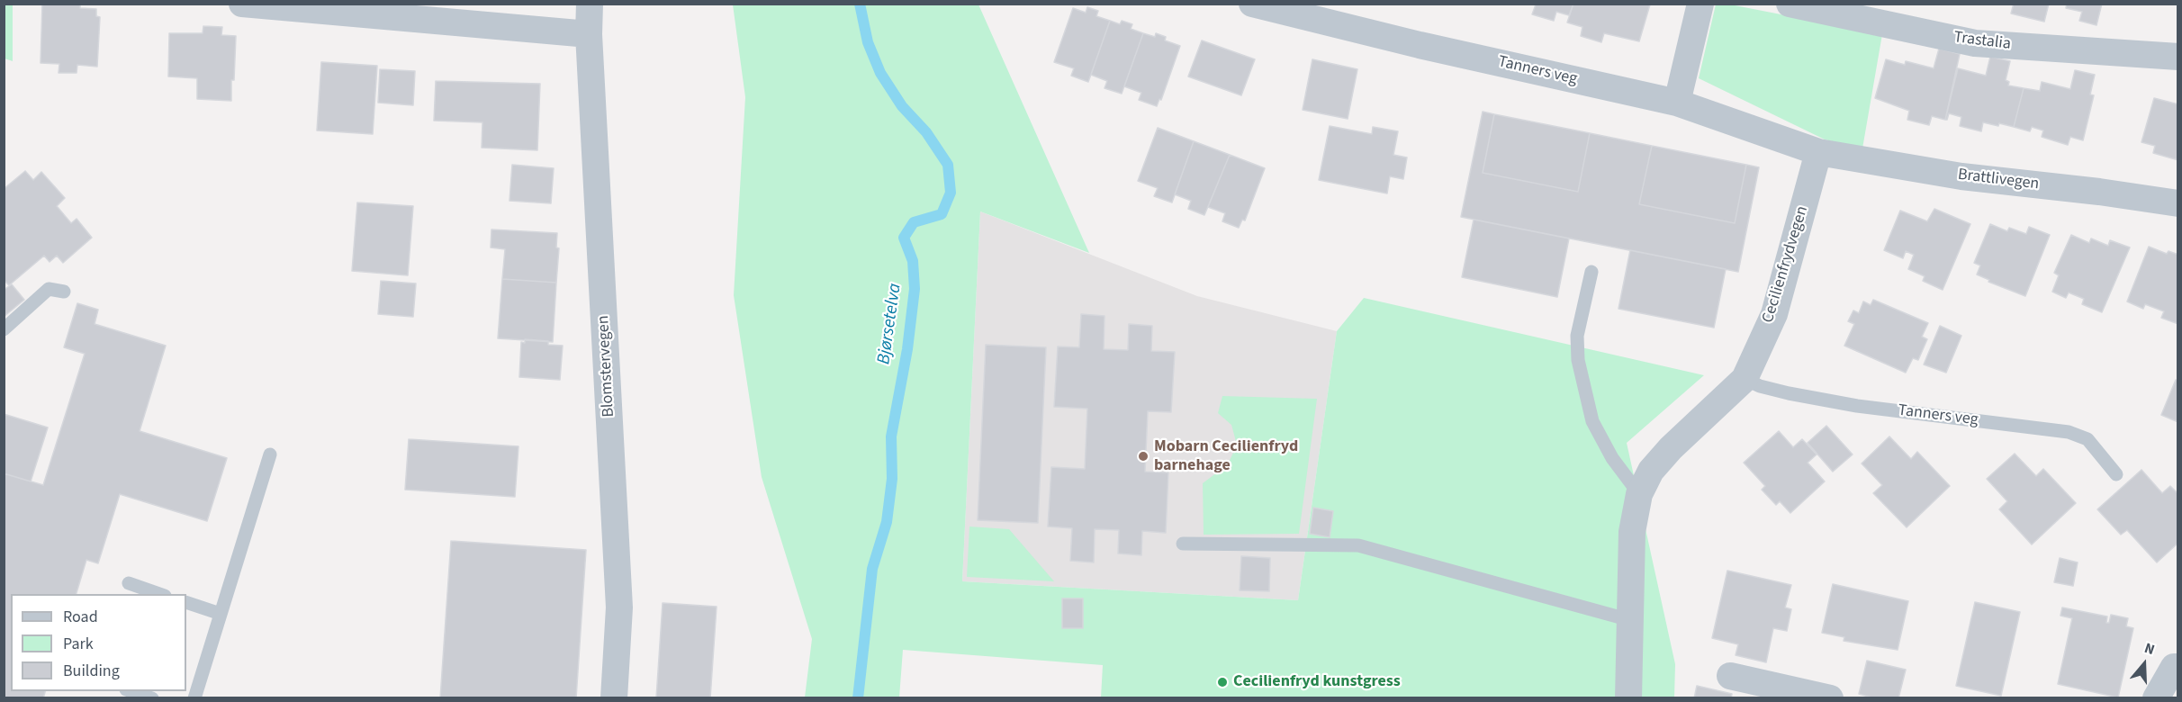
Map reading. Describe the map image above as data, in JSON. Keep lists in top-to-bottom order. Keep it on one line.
{"streets":{"street":["Trastalia","Tanners veg","Brattlivegen","Cecilienfrydvegen","Blomstervegen"]},"crossings":[["Tanners veg","Brattlivegen"],["Tanners veg","Cecilienfrydvegen"],["Brattlivegen","Cecilienfrydvegen"]],"water":["Bjørsetelva"],"places":["Mobarn Cecilienfryd barnehage","Cecilienfryd kunstgress"],"legend":["Road","Park","Building"],"north":"top"}
